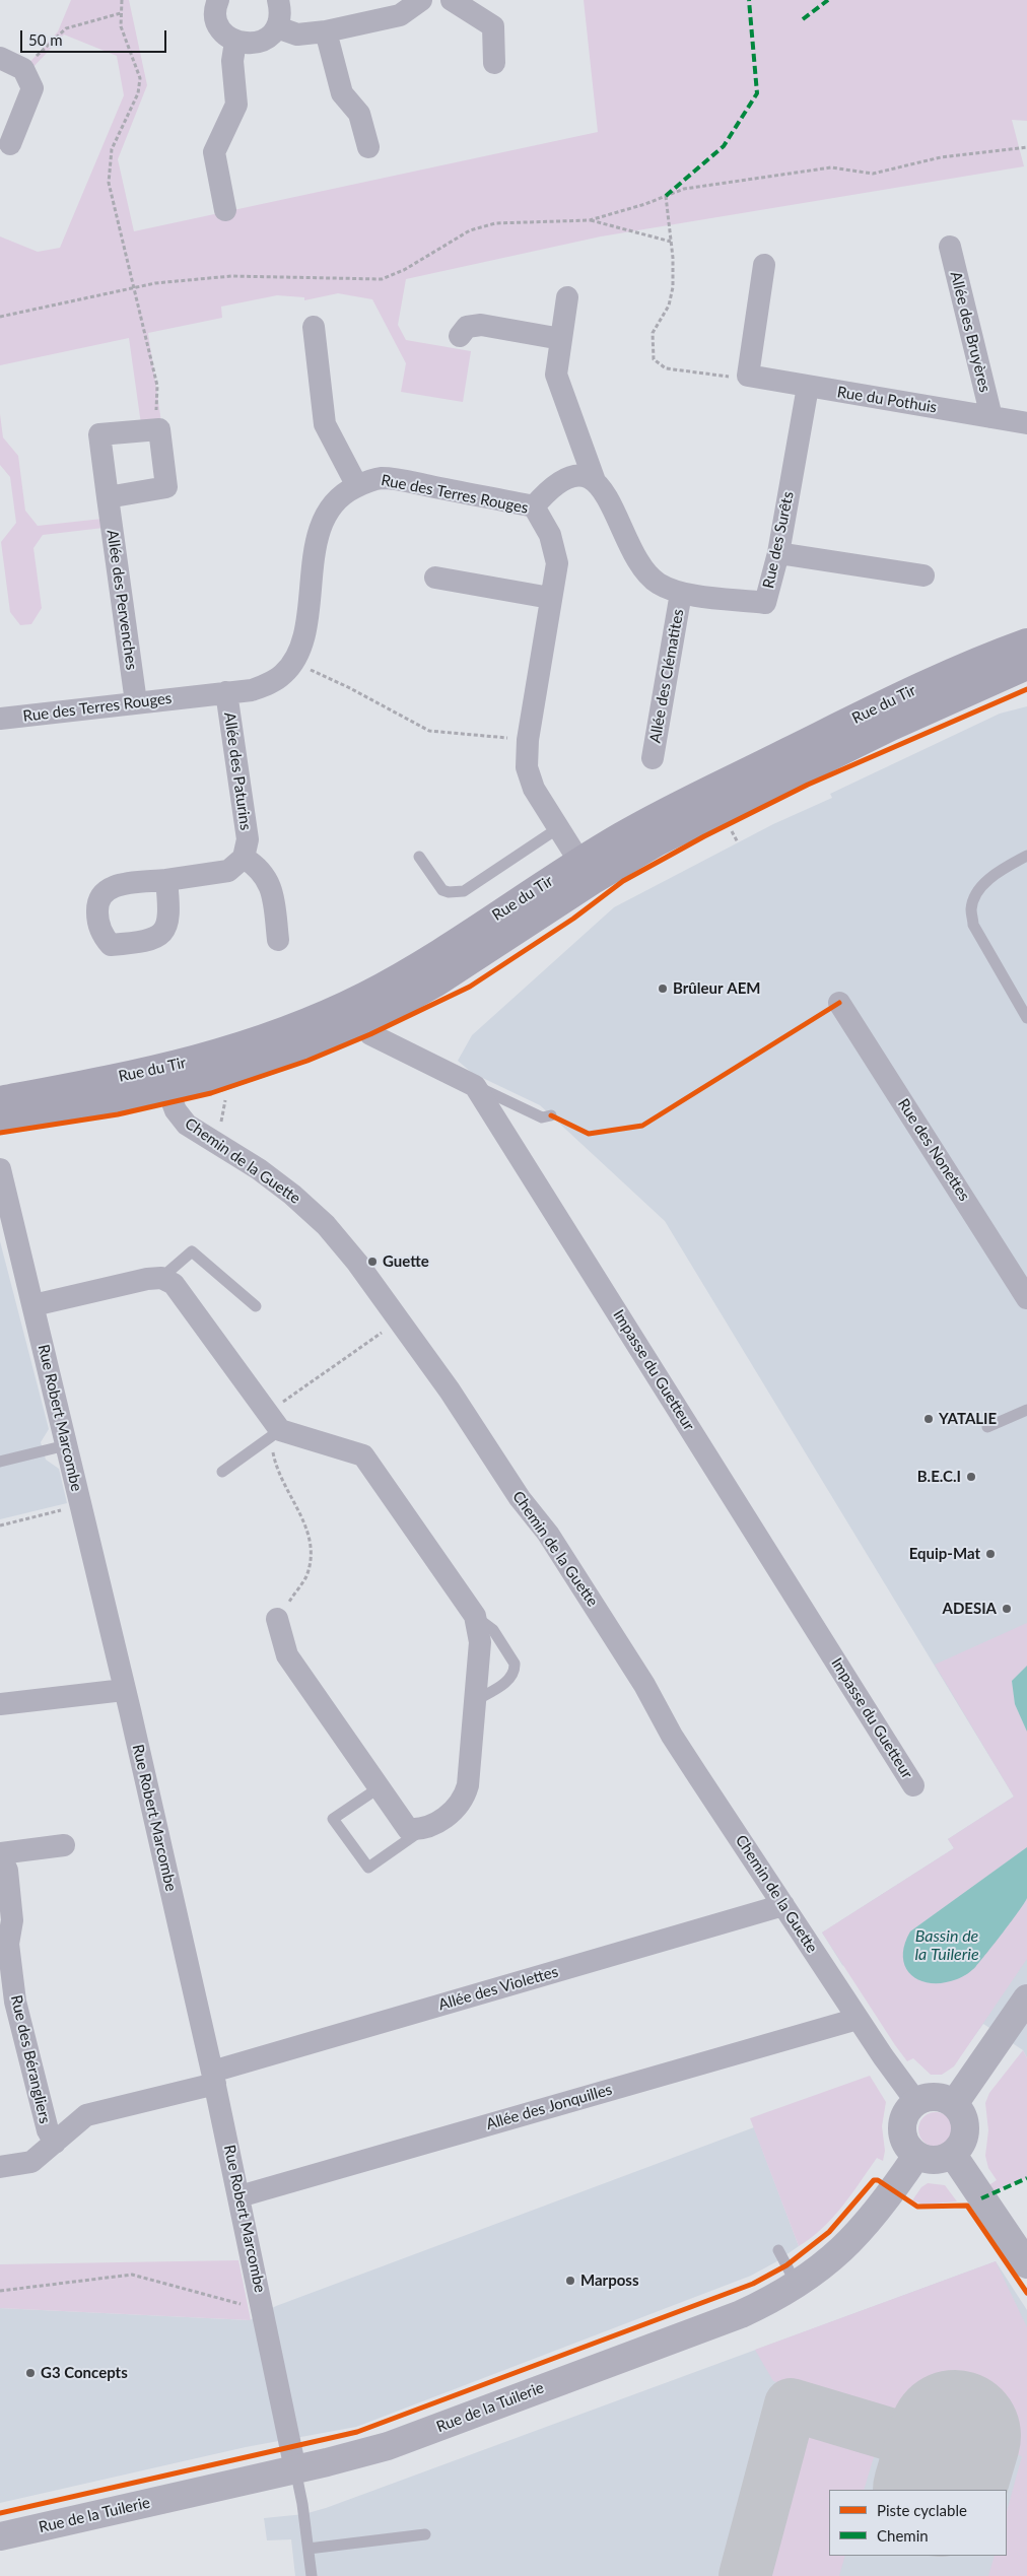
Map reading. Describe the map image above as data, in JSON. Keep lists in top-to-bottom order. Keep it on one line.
{"streets":{"main road":["Rue du Tir"],"street":["Allée des Bruyères","Rue du Pothuis","Rue des Terres Rouges","Rue des Surêts","Allée des Pervenches","Allée des Clématites","Allée des Paturins","Rue des Nonettes","Chemin de la Guette","Impasse du Guetteur","Rue Robert Marcombe","Allée des Violettes","Rue des Bérangliers","Allée des Jonquilles","Rue de la Tuilerie"]},"crossings":[["Allée des Bruyères","Rue du Pothuis"],["Rue du Pothuis","Rue des Surêts"],["Rue des Terres Rouges","Allée des Pervenches"],["Rue des Terres Rouges","Rue du Tir"],["Rue des Terres Rouges","Allée des Paturins"],["Rue des Surêts","Allée des Clématites"],["Rue du Tir","Chemin de la Guette"],["Chemin de la Guette","Allée des Violettes"],["Chemin de la Guette","Allée des Jonquilles"],["Chemin de la Guette","Rue de la Tuilerie"],["Rue Robert Marcombe","Allée des Violettes"],["Rue Robert Marcombe","Allée des Jonquilles"],["Rue Robert Marcombe","Rue de la Tuilerie"],["Allée des Violettes","Rue des Bérangliers"]],"water":["Bassin de la Tuilerie"],"places":["Brûleur AEM","Guette","YATALIE","B.E.C.I","Equip-Mat","ADESIA","Marposs","G3 Concepts"],"legend":["Piste cyclable","Chemin"],"scale_bar":"50 m"}
